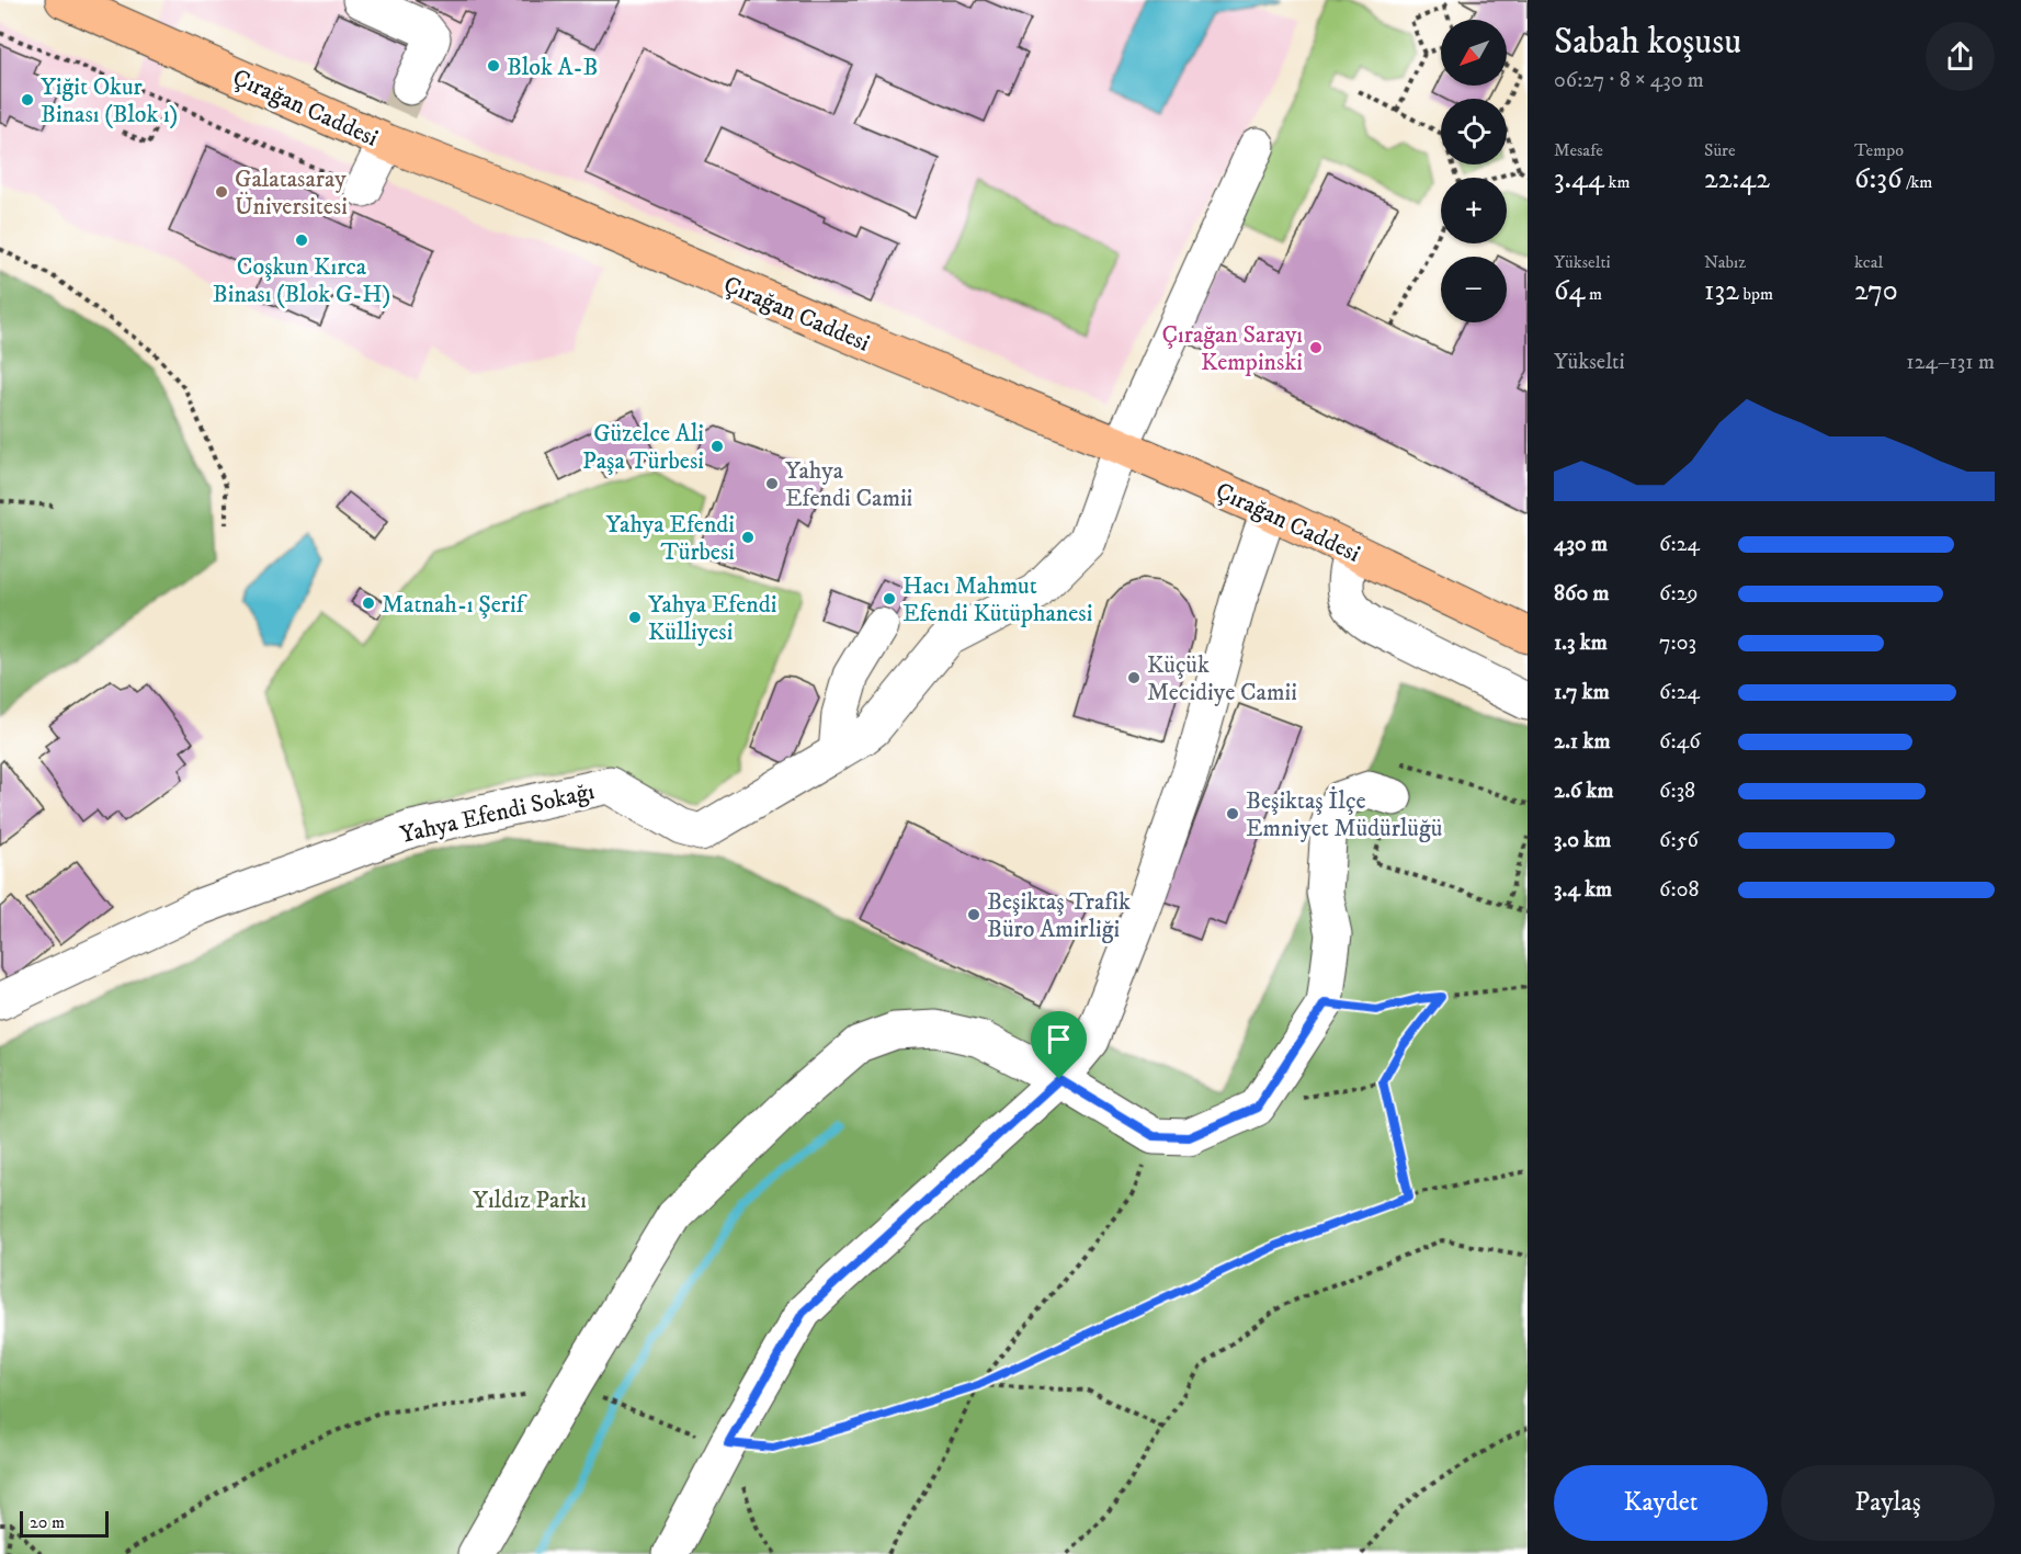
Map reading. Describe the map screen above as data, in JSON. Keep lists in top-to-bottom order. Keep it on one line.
{"streets":{"main road":["Çırağan Caddesi"],"street":["Yahya Efendi Sokağı"]},"crossings":[["Çırağan Caddesi","Yahya Efendi Sokağı"]],"parks":["Yıldız Parkı"],"places":["Blok A-B","Yiğit Okur Binası (Blok ı)","Galatasaray Üniversitesi","Coşkun Kırca Binası (Blok G-H)","Çırağan Sarayı Kempinski","Güzelce Ali Paşa Türbesi","Yahya Efendi Camii","Yahya Efendi Türbesi","Hacı Mahmut Efendi Kütüphanesi","Matnah-ı Şerif","Yahya Efendi Külliyesi","Küçük Mecidiye Camii","Beşiktaş İlçe Emniyet Müdürlüğü","Beşiktaş Trafik Büro Amirliği"],"scale_bar":"20 m","north":"bottom left","page":{"heading":["Sabah koşusu","06:27 · 8 × 430 m"],"map_buttons":["+","−"],"stats":[["Mesafe","3.44 km"],["Süre","22:42"],["Tempo","6:36 /km"],["Yükselti","64 m"],["Nabız","132 bpm"],["kcal","270"]],"chart":["Yükselti","124–131 m"],"list":[{"name":"430 m","note":"6:24"},{"name":"860 m","note":"6:29"},{"name":"1.3 km","note":"7:03"},{"name":"1.7 km","note":"6:24"},{"name":"2.1 km","note":"6:46"},{"name":"2.6 km","note":"6:38"},{"name":"3.0 km","note":"6:56"},{"name":"3.4 km","note":"6:08"}],"buttons":["Kaydet","Paylaş"],"scale":"20 m"}}
